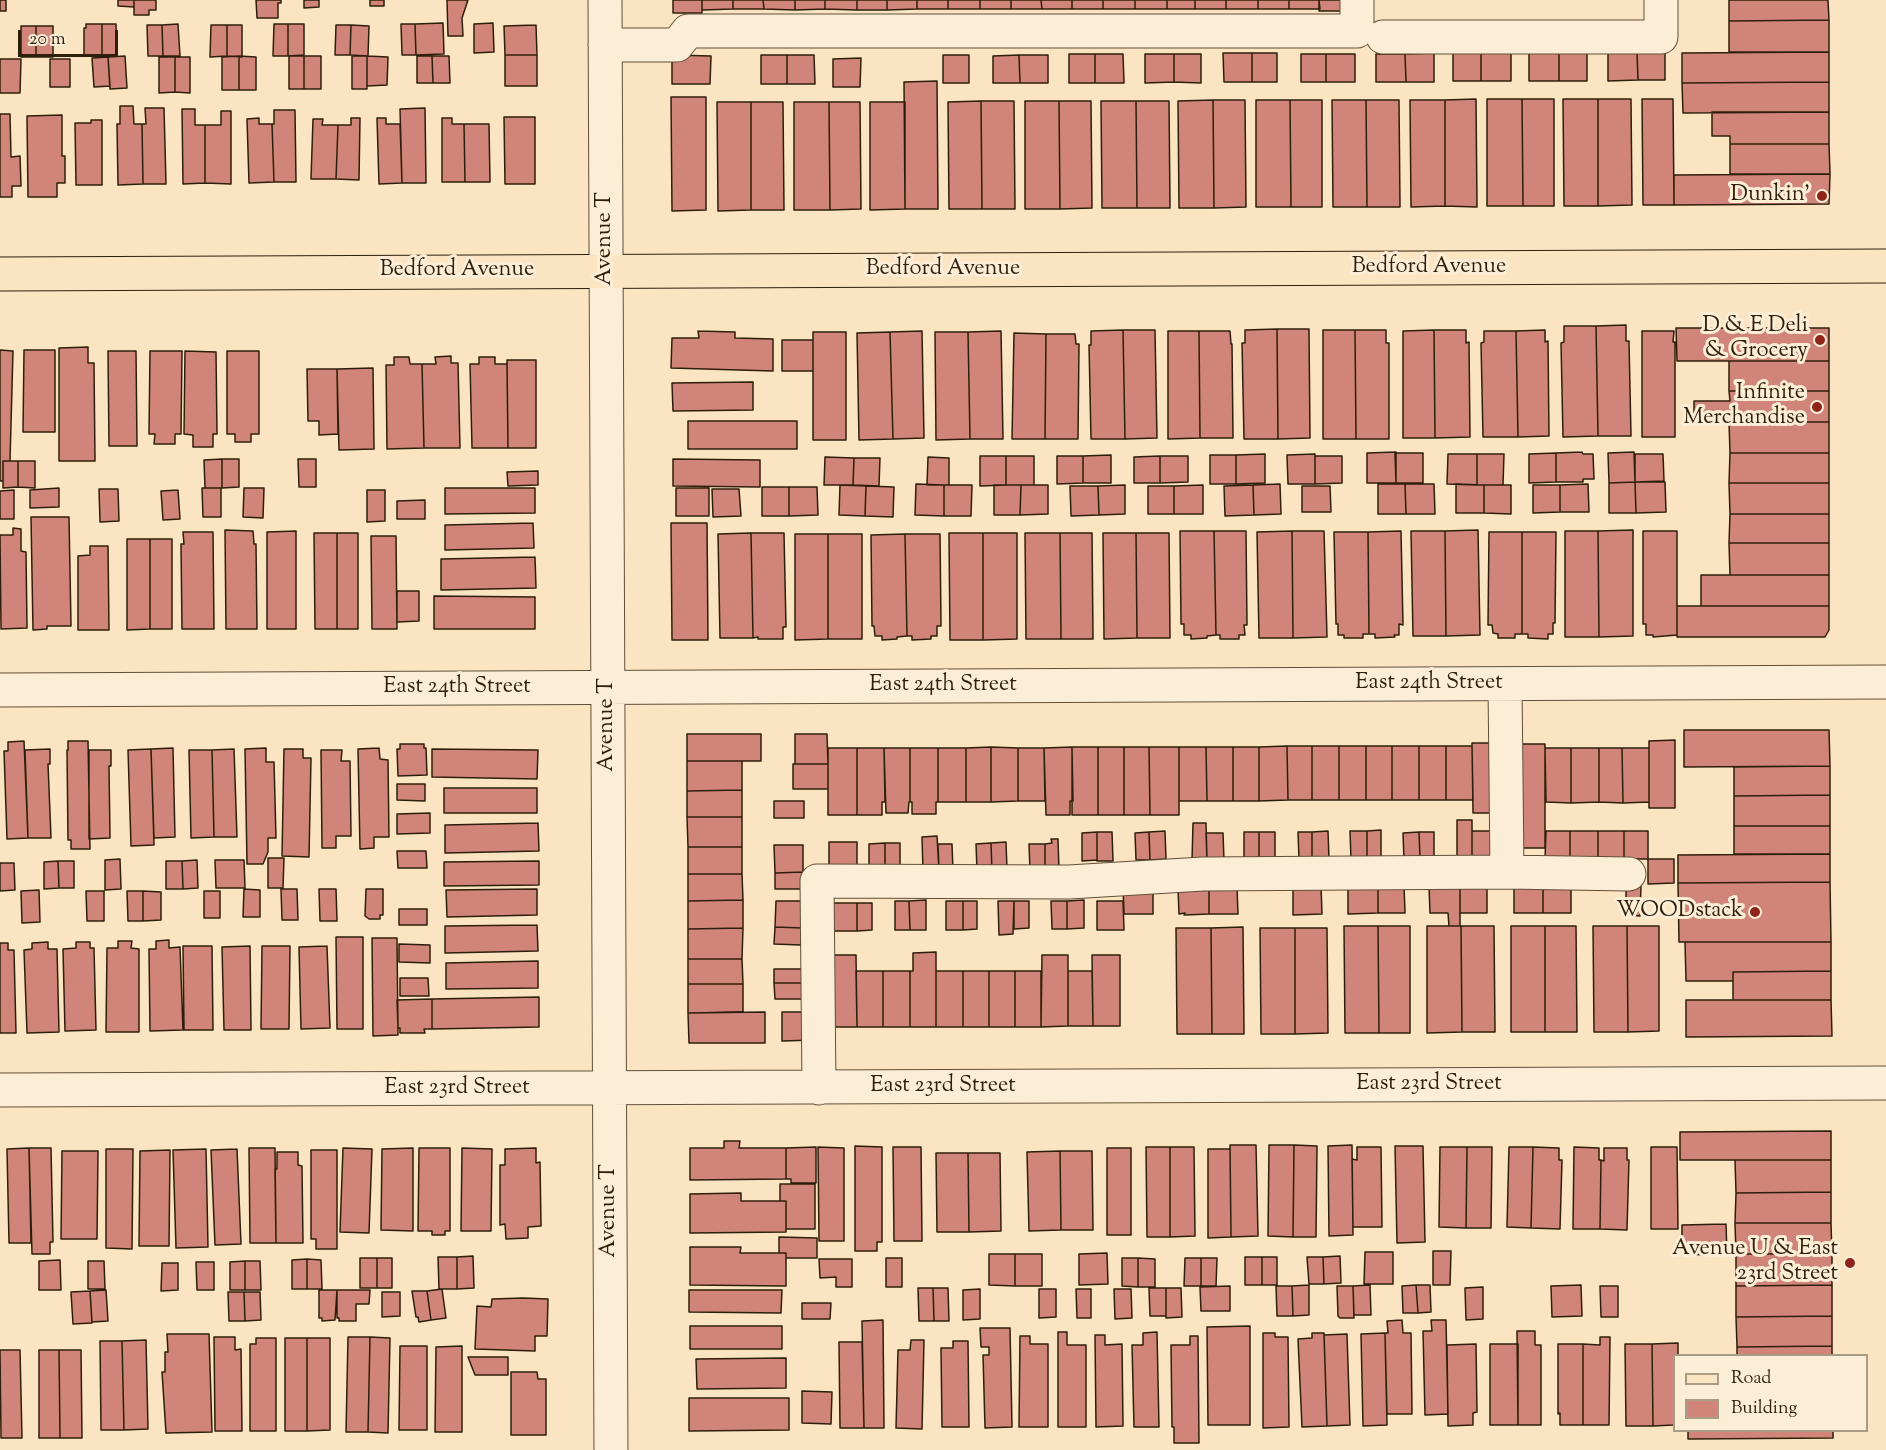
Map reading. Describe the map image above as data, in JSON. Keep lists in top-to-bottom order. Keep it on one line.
{"streets":{"main road":["Bedford Avenue"],"street":["Avenue T","East 24th Street","East 23rd Street"]},"crossings":[["Avenue T","Bedford Avenue"],["Avenue T","East 24th Street"],["Avenue T","East 23rd Street"]],"places":["Dunkin'","D & E Deli & Grocery","Infinite Merchandise","WOODstack","Avenue U & East 23rd Street"],"legend":["Road","Building"],"scale_bar":"20 m"}
